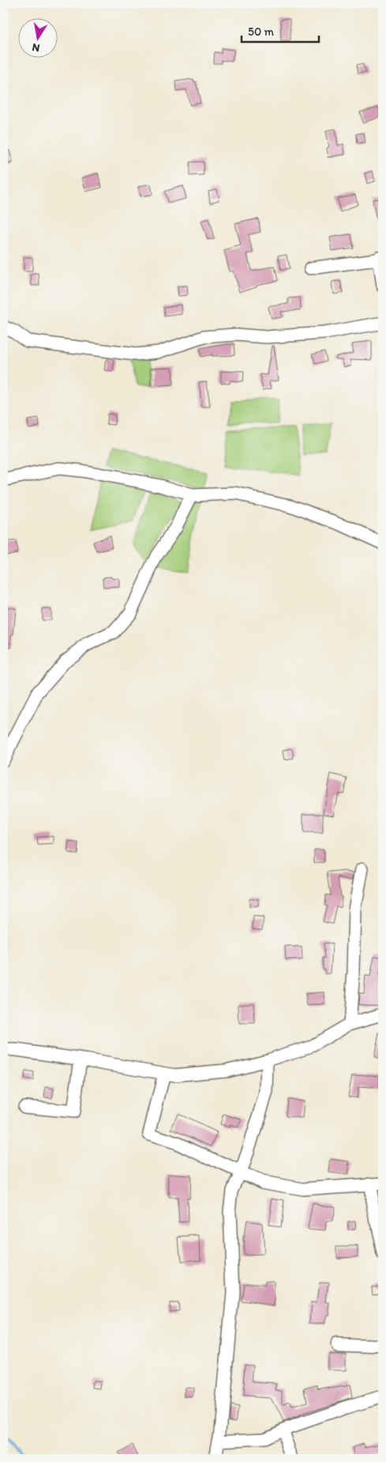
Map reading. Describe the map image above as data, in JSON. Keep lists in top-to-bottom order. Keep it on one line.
{"scale_bar":"50 m","north":"bottom"}
